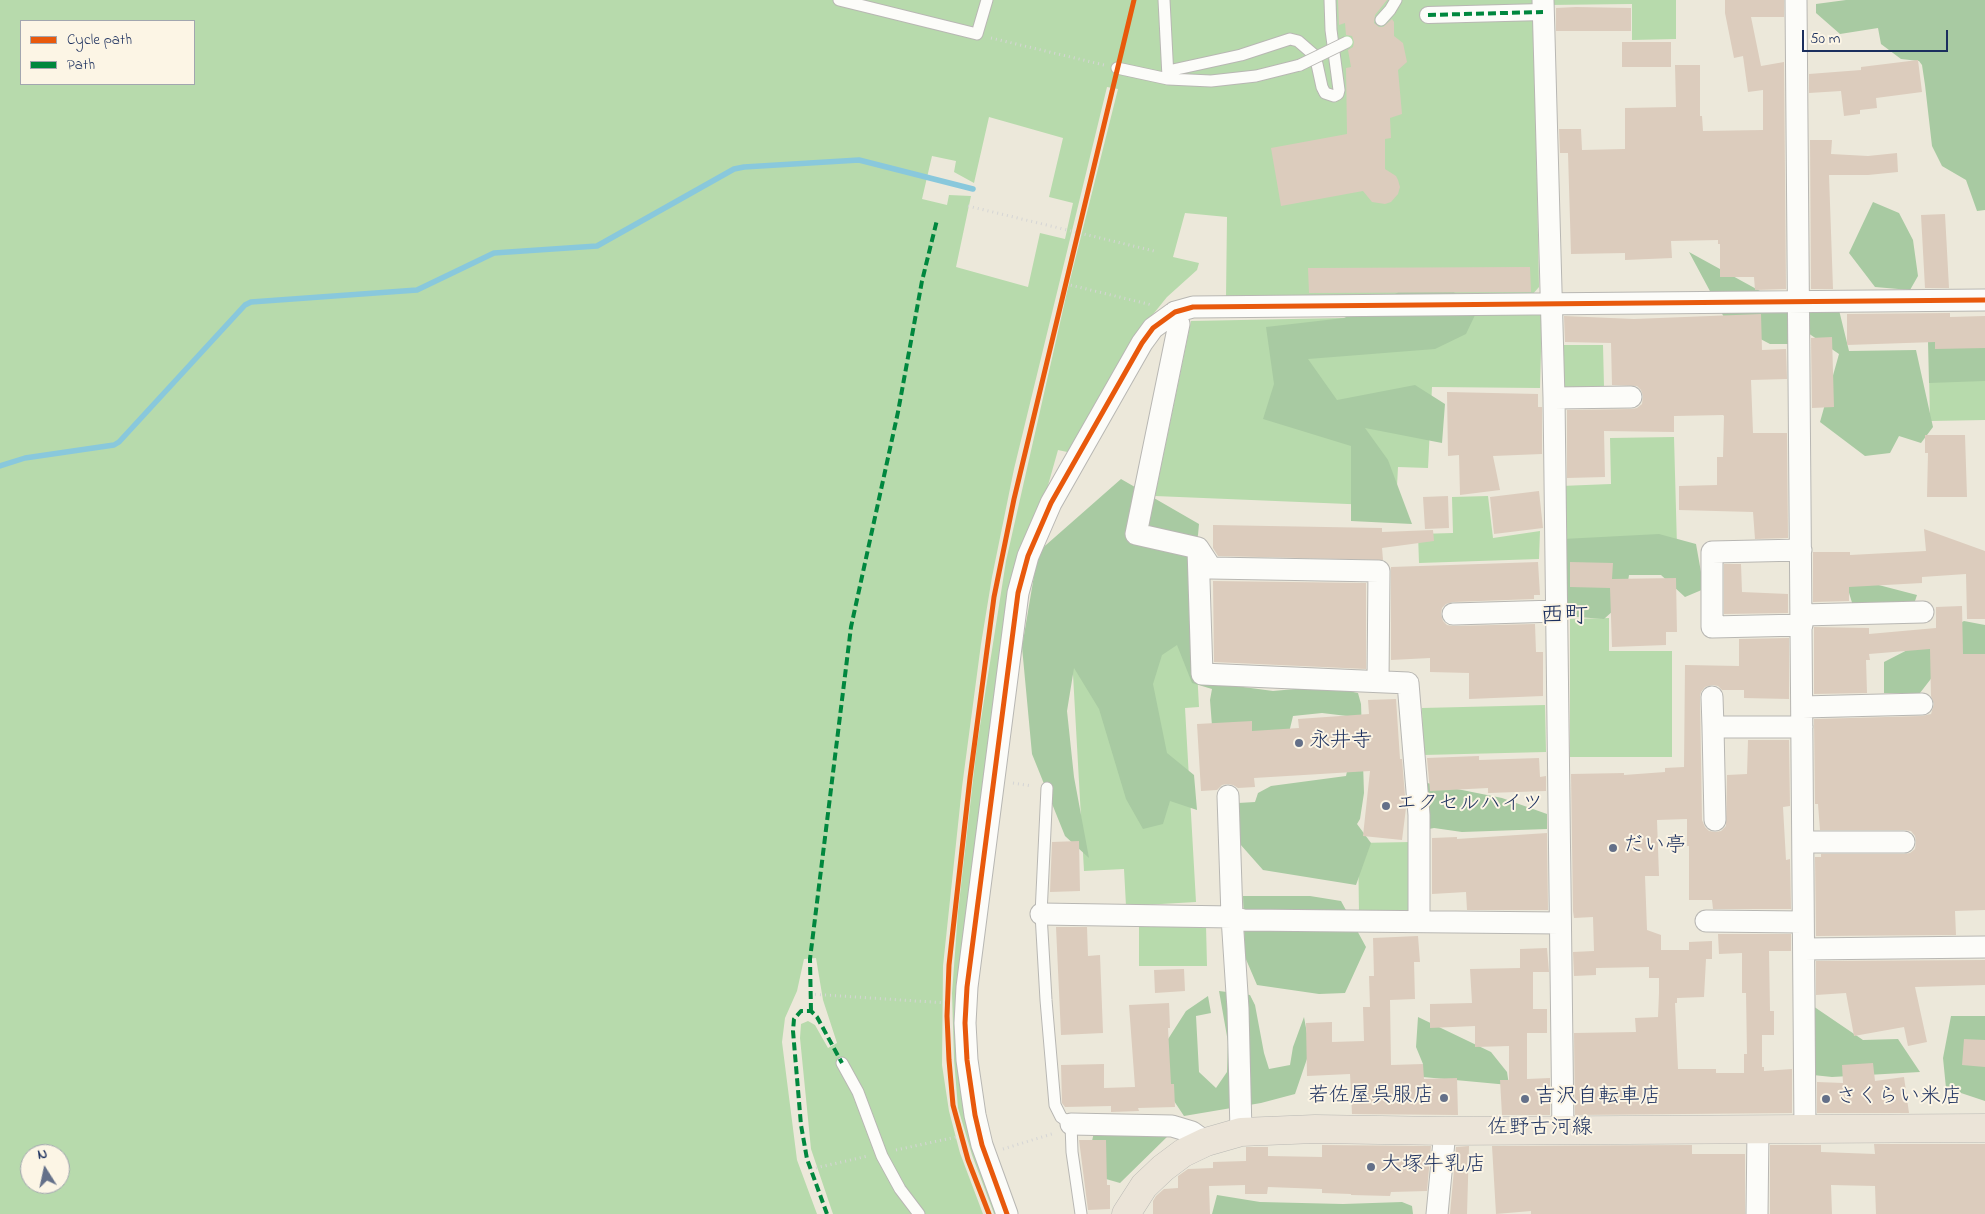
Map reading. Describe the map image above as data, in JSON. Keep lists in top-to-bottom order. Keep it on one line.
{"streets":{"main road":["佐野古河線"]},"districts":["西町"],"places":["永井寺","エクセルハイツ","だい亭","若佐屋呉服店","吉沢自転車店","さくらい米店","大塚牛乳店"],"legend":["Cycle path","Path"],"scale_bar":"50 m","north":"top"}
